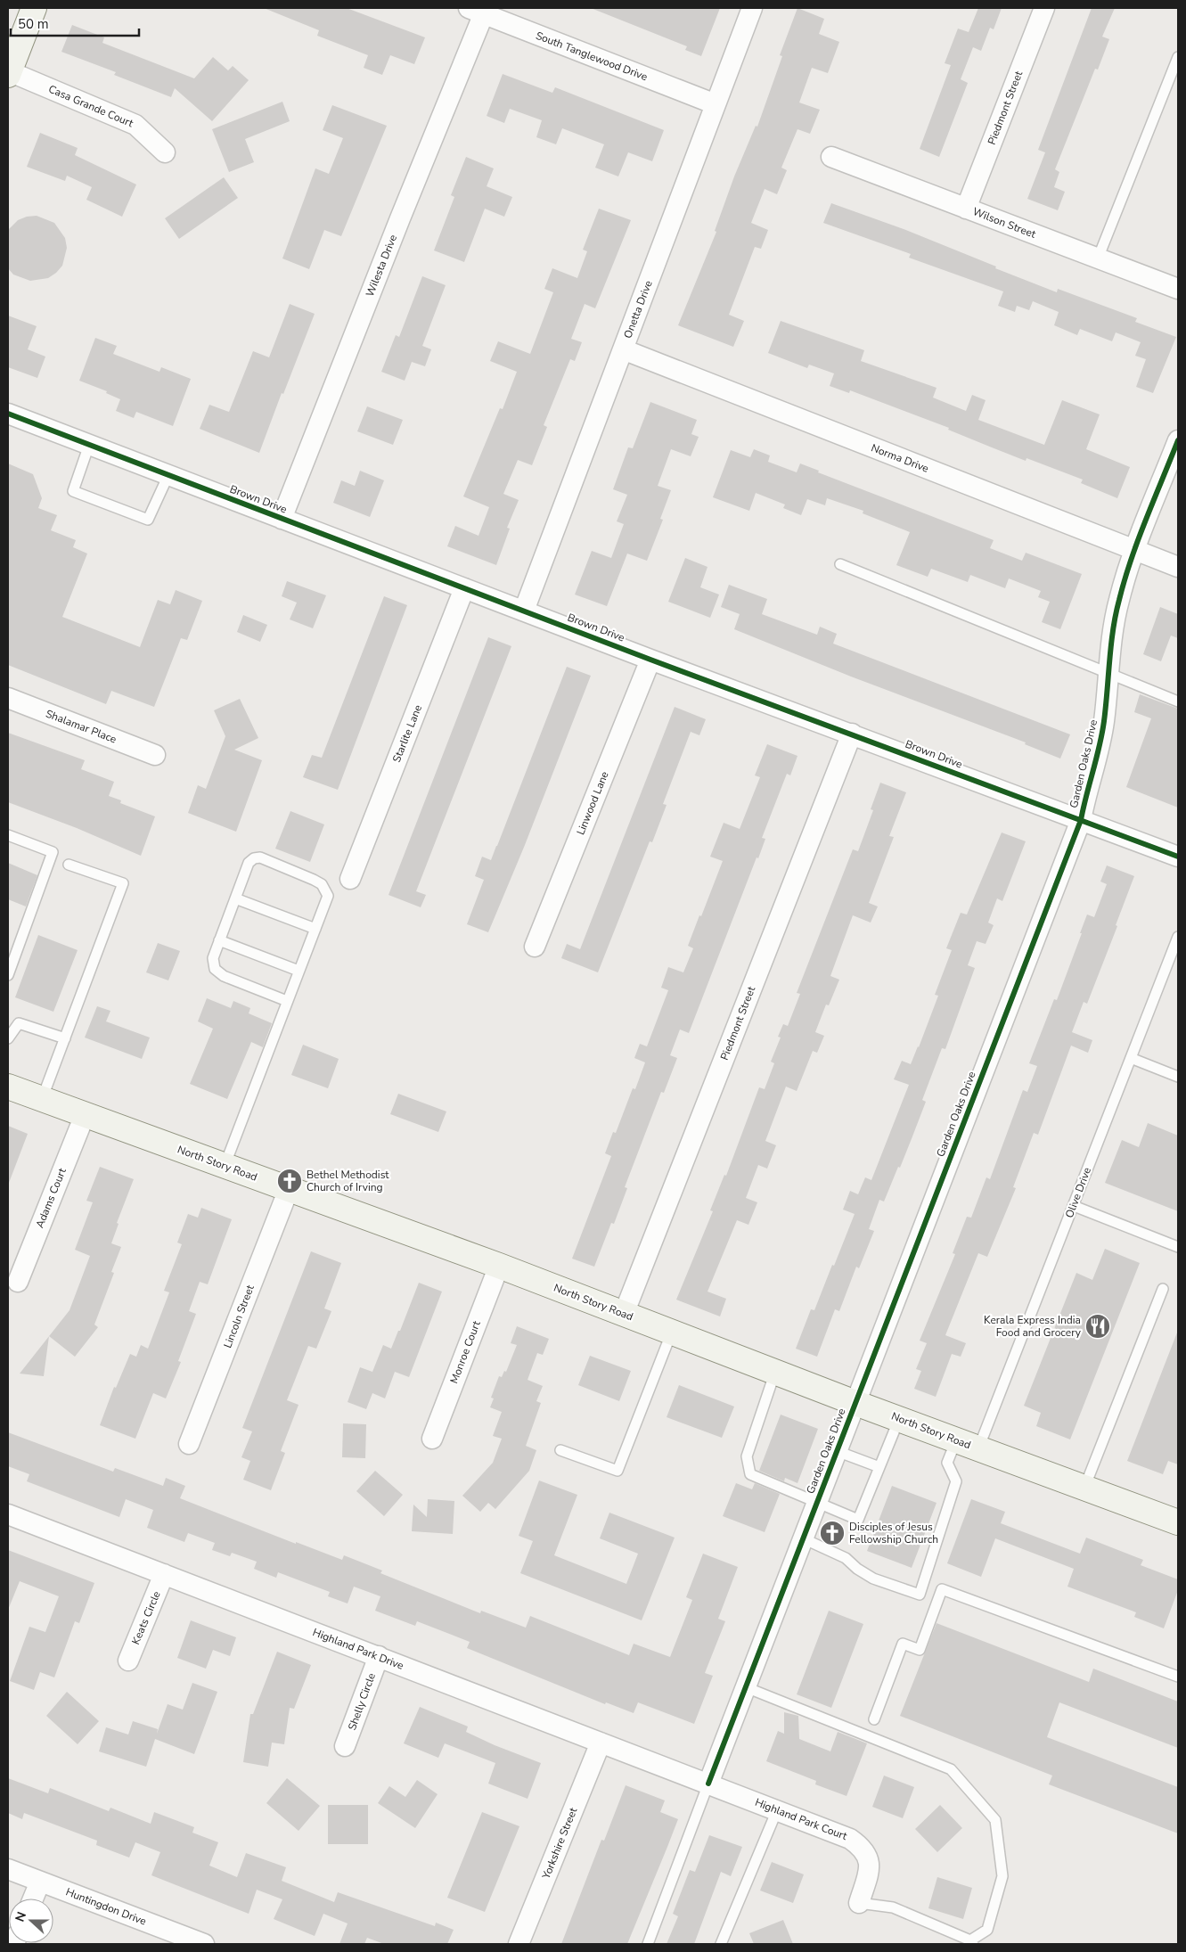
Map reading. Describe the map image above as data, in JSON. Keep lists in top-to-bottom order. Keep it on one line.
{"streets":{"main road":["North Story Road"],"street":["South Tanglewood Drive","Casa Grande Court","Piedmont Street","Wilson Street","Wilesta Drive","Onetta Drive","Norma Drive","Brown Drive","Shalamar Place","Starlite Lane","Garden Oaks Drive","Linwood Lane","Adams Court","Lincoln Street","Monroe Court","Keats Circle","Highland Park Drive","Shelly Circle","Highland Park Court","Yorkshire Street","Huntingdon Drive"],"lane":["Olive Drive"]},"crossings":[["South Tanglewood Drive","Wilesta Drive"],["South Tanglewood Drive","Onetta Drive"],["Piedmont Street","Wilson Street"],["Piedmont Street","Brown Drive"],["Piedmont Street","North Story Road"],["Wilesta Drive","Brown Drive"],["Onetta Drive","Norma Drive"],["Onetta Drive","Brown Drive"],["Norma Drive","Garden Oaks Drive"],["Brown Drive","Starlite Lane"],["Brown Drive","Garden Oaks Drive"],["Brown Drive","Linwood Lane"],["Garden Oaks Drive","North Story Road"],["Garden Oaks Drive","Highland Park Drive"],["Garden Oaks Drive","Highland Park Court"],["North Story Road","Olive Drive"],["North Story Road","Adams Court"],["North Story Road","Lincoln Street"],["North Story Road","Monroe Court"],["Keats Circle","Highland Park Drive"],["Highland Park Drive","Shelly Circle"],["Highland Park Drive","Highland Park Court"],["Highland Park Drive","Yorkshire Street"]],"places":{"church":["Bethel Methodist Church of Irving","Disciples of Jesus Fellowship Church"],"restaurant":["Kerala Express India Food and Grocery"]},"scale_bar":"50 m","north":"left"}
